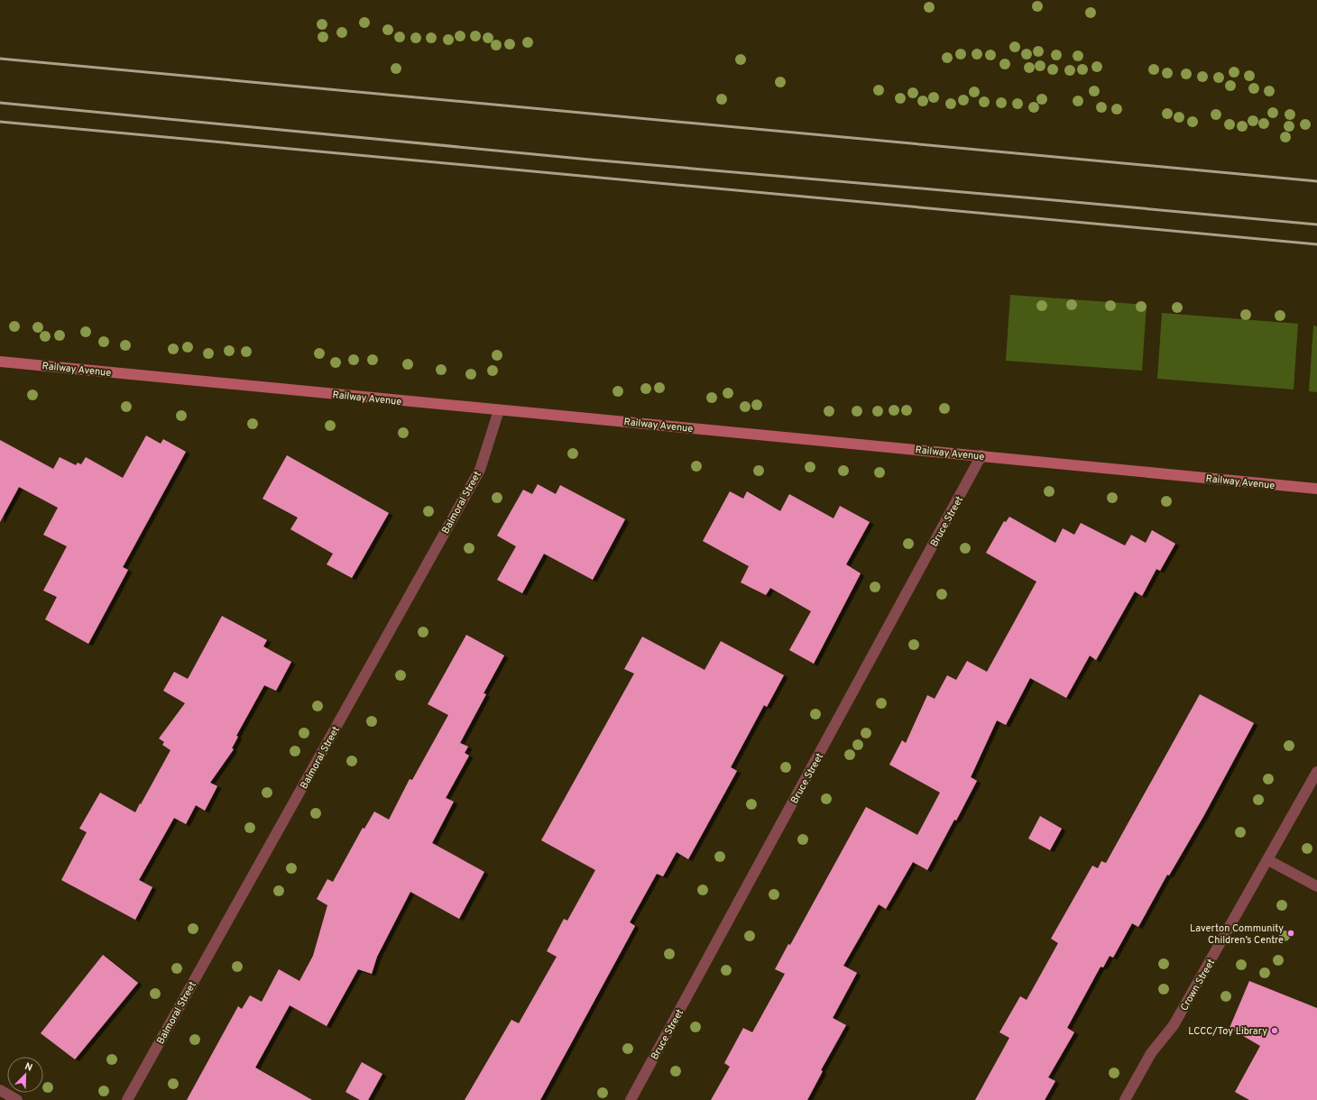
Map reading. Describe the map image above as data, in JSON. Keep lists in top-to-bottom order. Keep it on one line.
{"streets":{"street":["Railway Avenue","Balmoral Street","Bruce Street","Crown Street"]},"crossings":[["Railway Avenue","Balmoral Street"],["Railway Avenue","Bruce Street"]],"places":["Laverton Community Children’s Centre","LCCC/Toy Library"],"north":"top right"}
